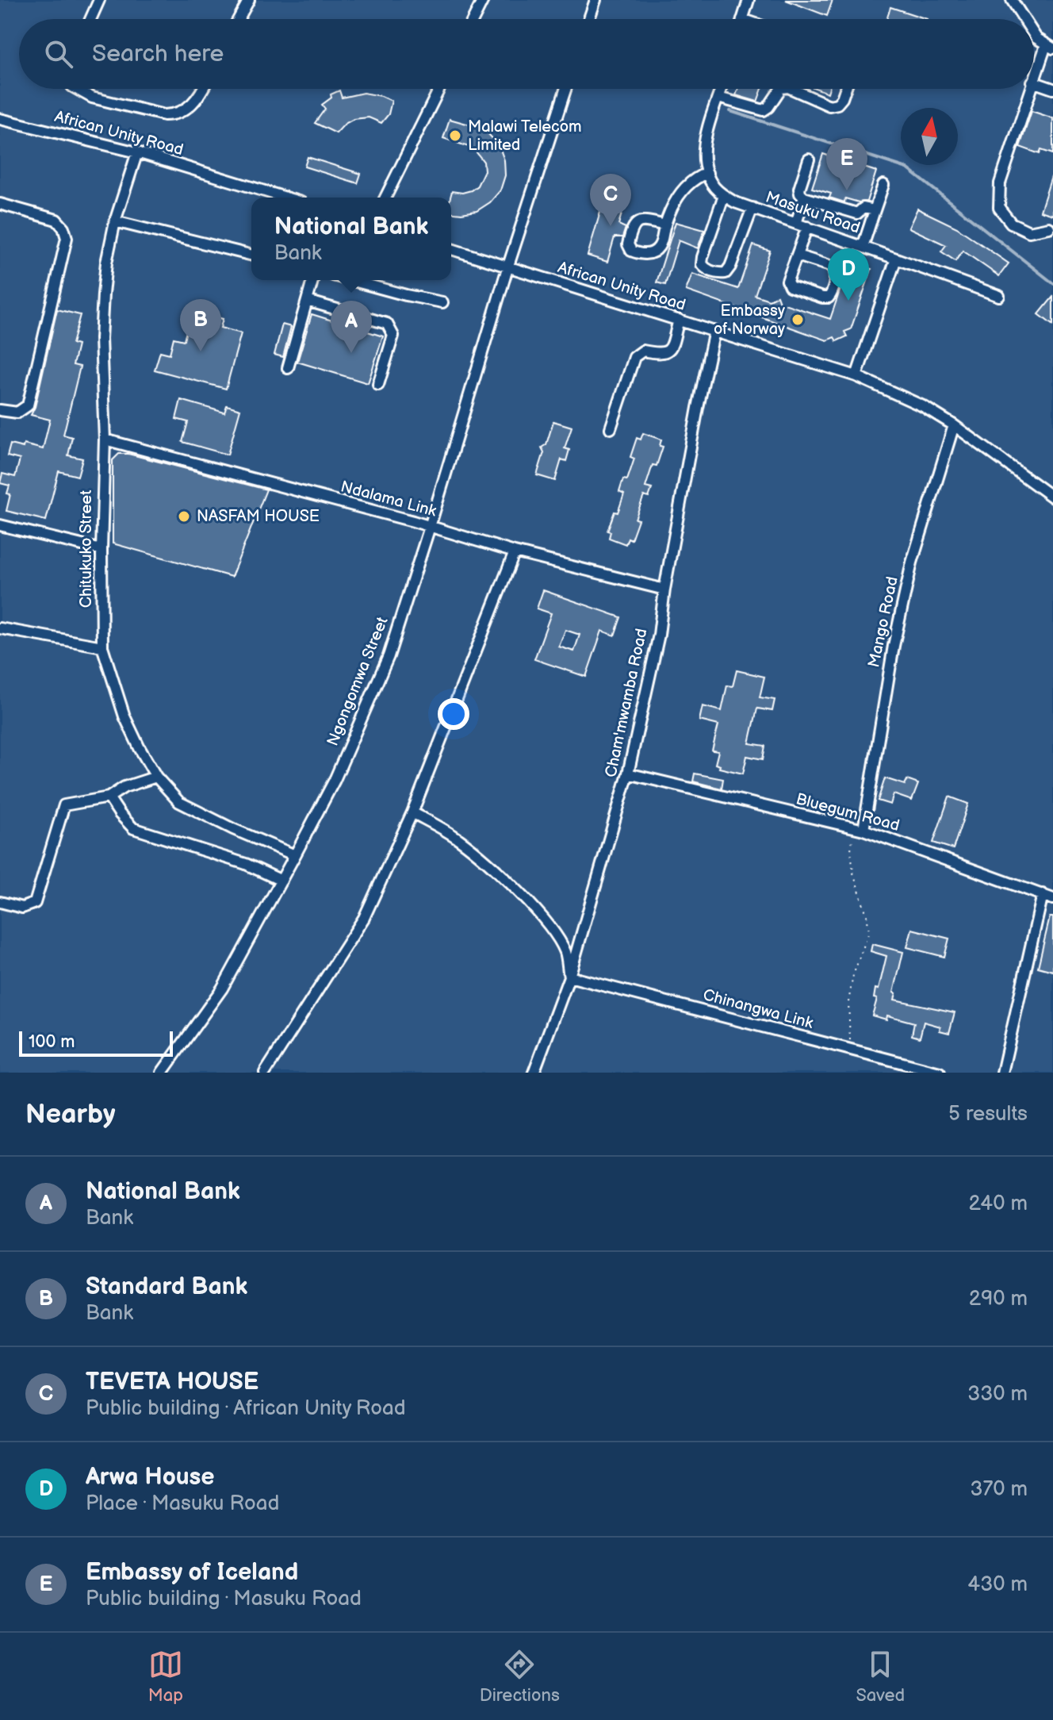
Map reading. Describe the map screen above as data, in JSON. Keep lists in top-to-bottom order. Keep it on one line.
{"streets":{"street":["African Unity Road","Masuku Road","Ndalama Link","Chitukuko Street","Mango Road","Ngongomwa Street","Cham'mwamba Road","Bluegum Road","Chinangwa Link"]},"crossings":[["African Unity Road","Chitukuko Street"],["African Unity Road","Mango Road"],["African Unity Road","Ngongomwa Street"],["African Unity Road","Cham'mwamba Road"],["Ndalama Link","Chitukuko Street"],["Ndalama Link","Ngongomwa Street"],["Ndalama Link","Cham'mwamba Road"],["Chitukuko Street","Ngongomwa Street"],["Mango Road","Bluegum Road"],["Cham'mwamba Road","Bluegum Road"],["Cham'mwamba Road","Chinangwa Link"]],"places":["Malawi Telecom Limited","Embassy of Norway","NASFAM HOUSE"],"scale_bar":"100 m","north":"top","page":{"search":"Search here","pins":["E","C","D","B","A"],"popup":["National Bank","Bank"],"scale":"100 m","heading":["Nearby","5 results"],"list":[{"mark":"A","name":"National Bank","note":"Bank","value":"240 m"},{"mark":"B","name":"Standard Bank","note":"Bank","value":"290 m"},{"mark":"C","name":"TEVETA HOUSE","note":"Public building · African Unity Road","value":"330 m"},{"mark":"D","name":"Arwa House","note":"Place · Masuku Road","value":"370 m"},{"mark":"E","name":"Embassy of Iceland","note":"Public building · Masuku Road","value":"430 m"}],"nav":["Map","Directions","Saved"]}}
